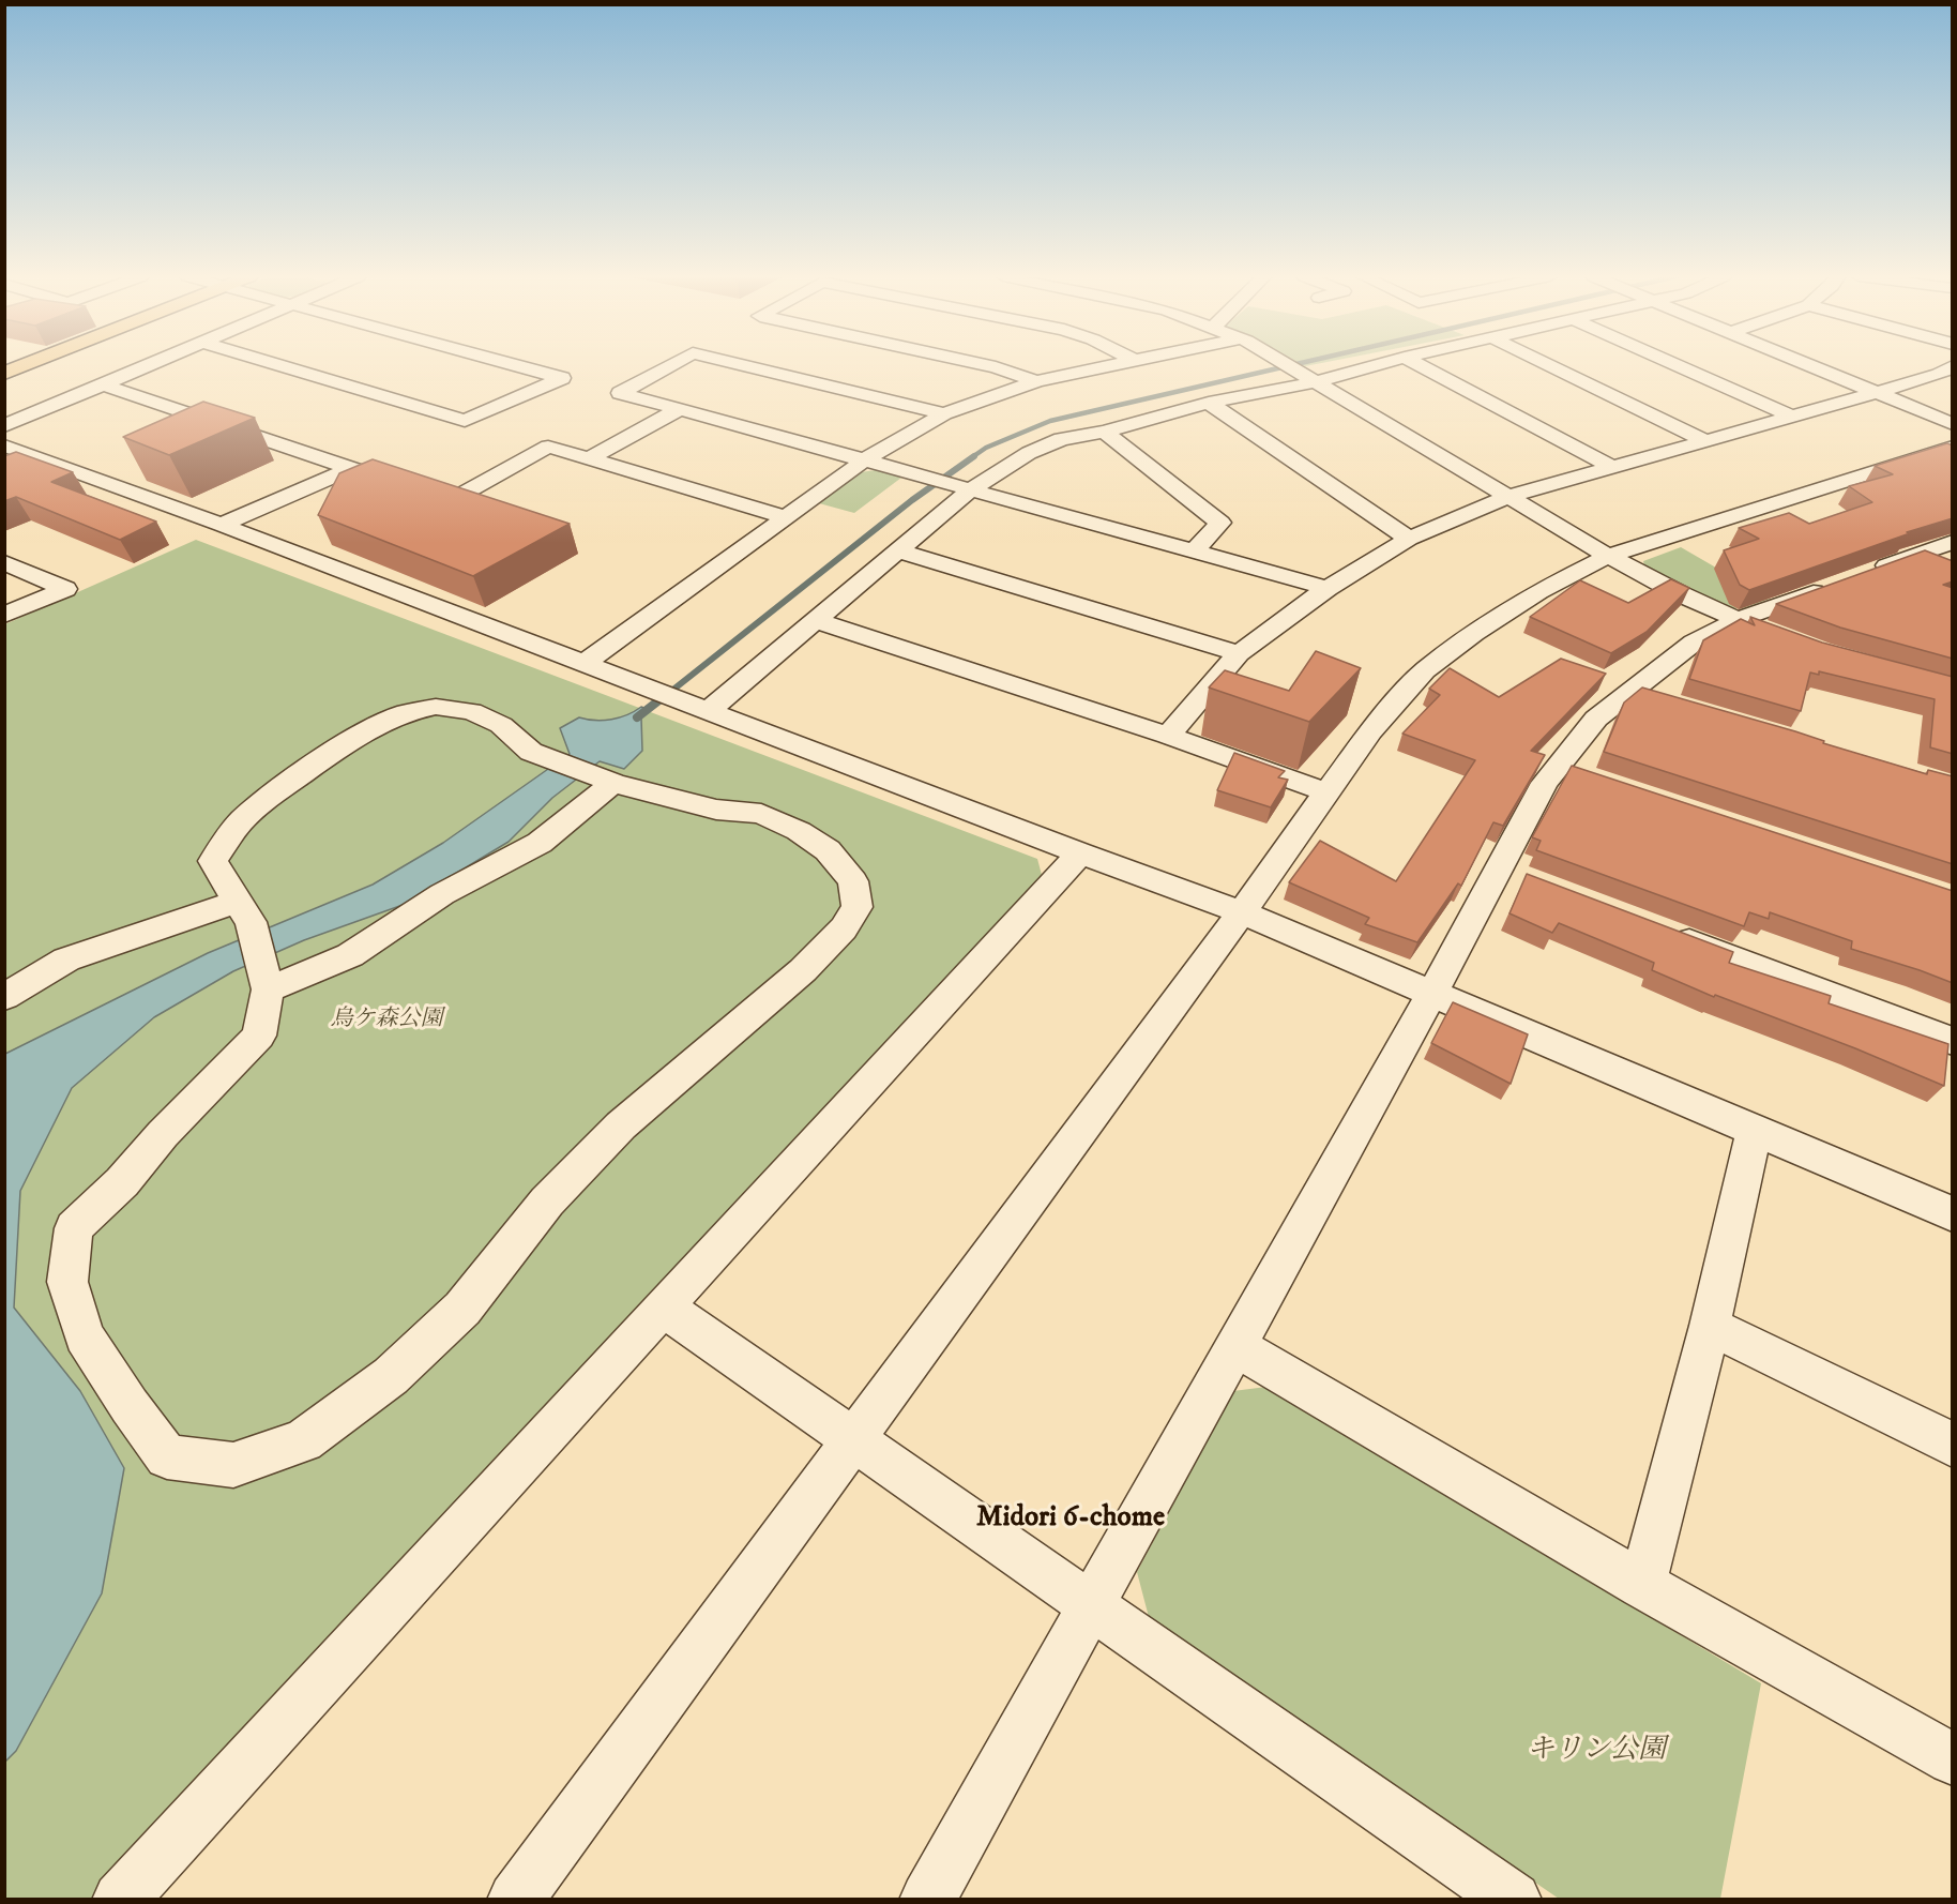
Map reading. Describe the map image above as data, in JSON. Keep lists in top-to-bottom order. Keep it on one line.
{"districts":["Midori 6-chome"],"parks":["烏ケ森公園","キリン公園"]}
